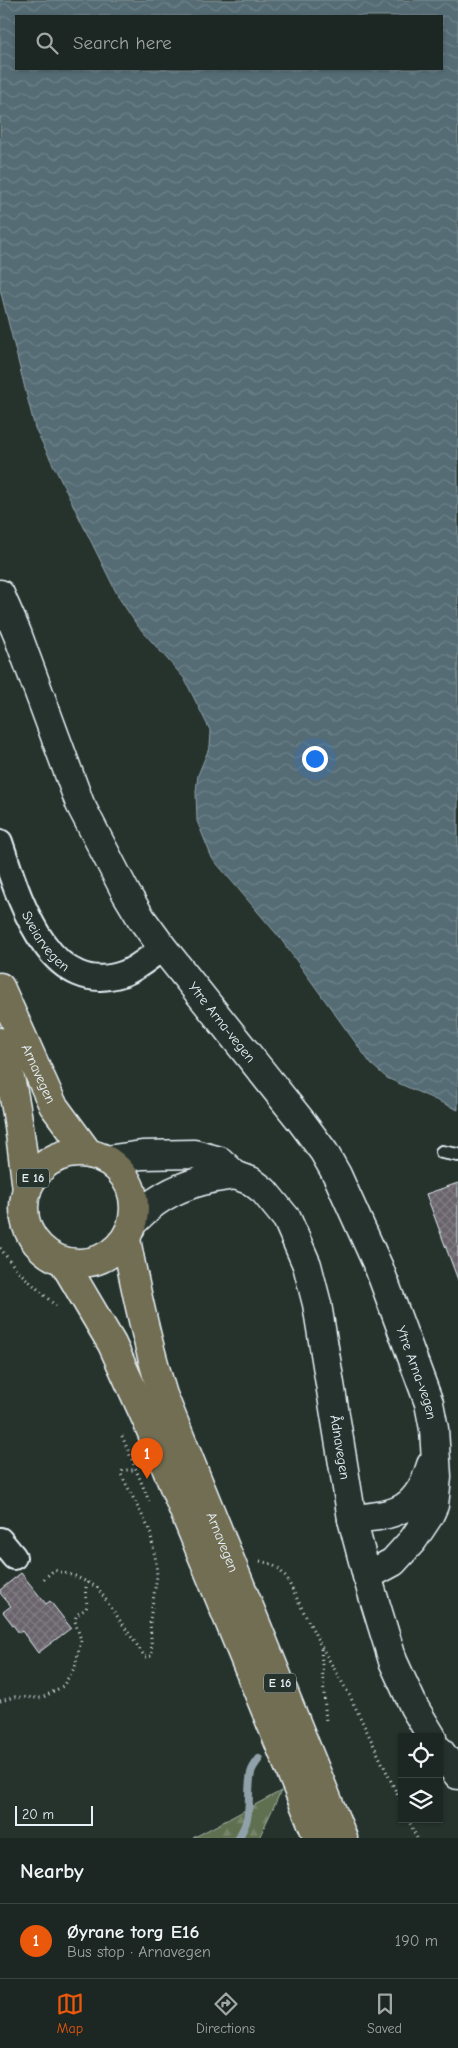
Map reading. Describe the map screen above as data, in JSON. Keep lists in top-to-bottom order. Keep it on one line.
{"streets":{"highway":["Arnavegen","E 16"],"street":["Sveiarvegen","Ytre Arna-vegen","Ådnavegen"]},"crossings":[["Sveiarvegen","Ytre Arna-vegen"],["Ytre Arna-vegen","Ådnavegen"],["Arnavegen","E 16"],["Arnavegen","Ådnavegen"],["E 16","Ådnavegen"]],"scale_bar":"20 m","page":{"search":"Search here","pins":"1","scale":"20 m","heading":"Nearby","list":[{"mark":"1","name":"Øyrane torg E16","note":"Bus stop · Arnavegen","value":"190 m"}],"nav":["Map","Directions","Saved"]}}
